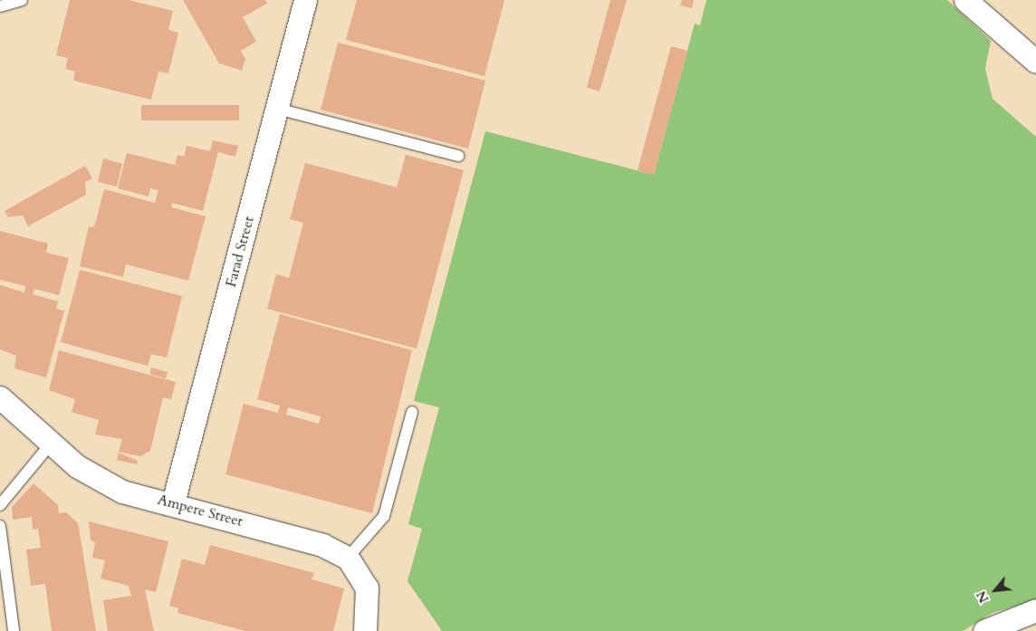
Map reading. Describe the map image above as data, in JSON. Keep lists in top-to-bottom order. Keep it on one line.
{"streets":{"street":["Farad Street","Ampere Street"]},"crossings":[["Farad Street","Ampere Street"]],"north":"bottom left"}
